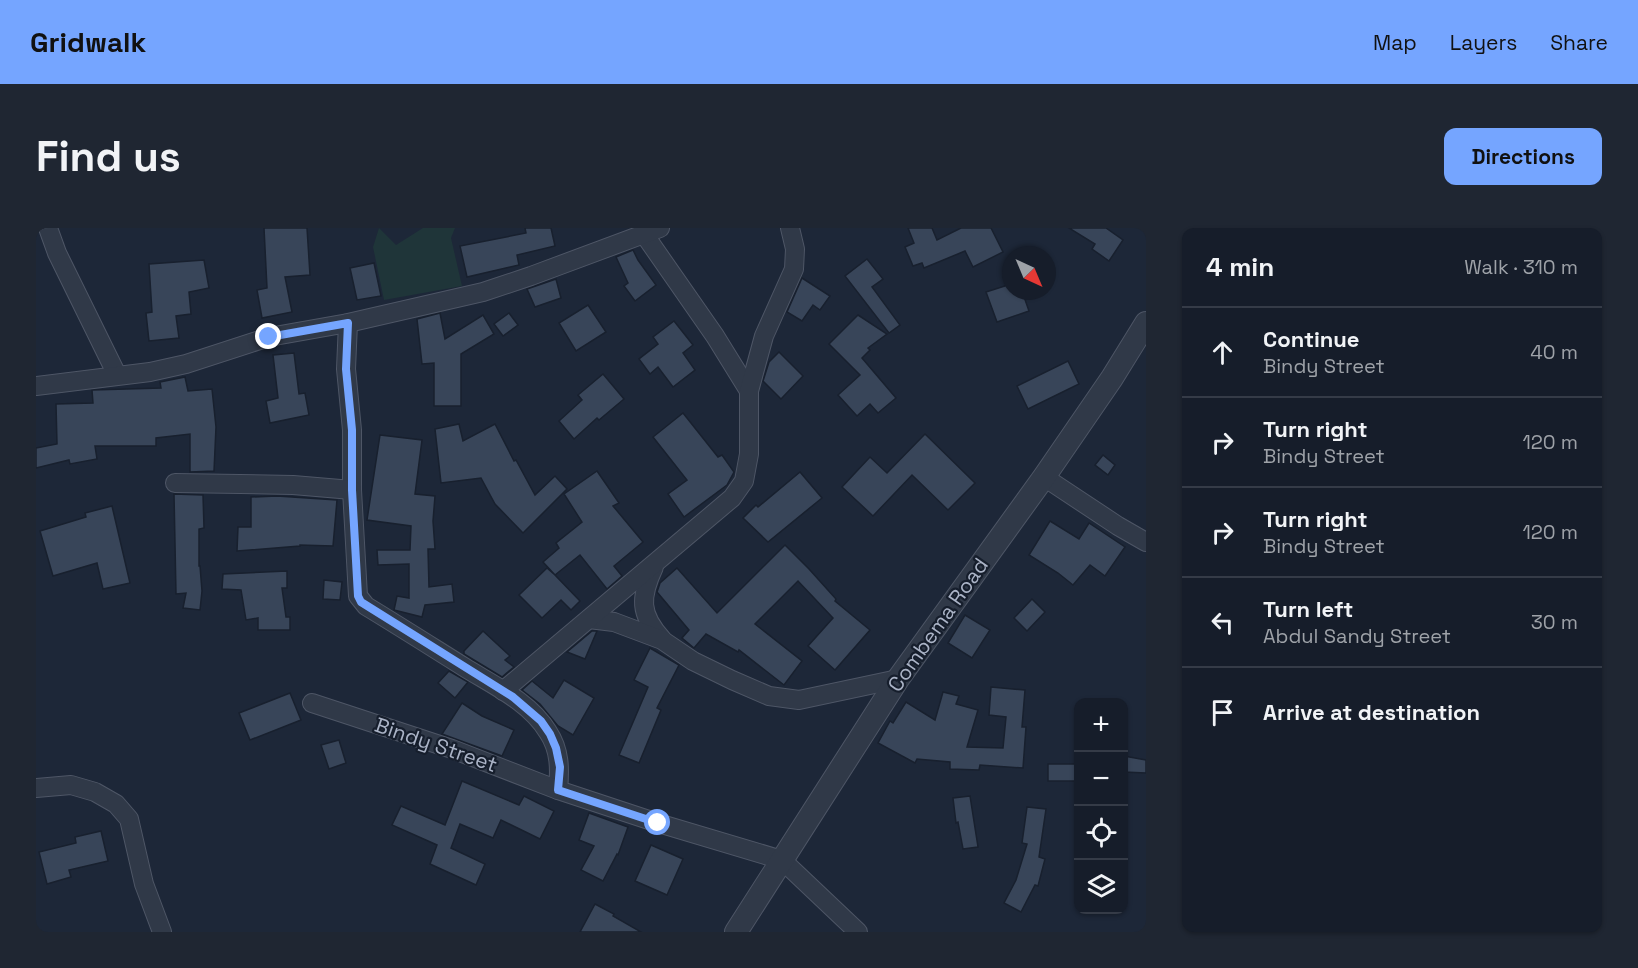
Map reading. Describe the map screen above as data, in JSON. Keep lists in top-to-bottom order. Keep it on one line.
{"streets":{"street":["Combema Road","Bindy Street"]},"crossings":[["Combema Road","Bindy Street"]],"north":"bottom right","page":{"header":"Gridwalk","nav":["Map","Layers","Share"],"buttons":"Directions","title":"Find us","heading":["4 min","Walk · 310 m"],"list":[["Continue","Bindy Street","40 m"],["Turn right","Bindy Street","120 m"],["Turn right","Bindy Street","120 m"],["Turn left","Abdul Sandy Street","30 m"],"Arrive at destination"],"map_buttons":["+","−"]}}
